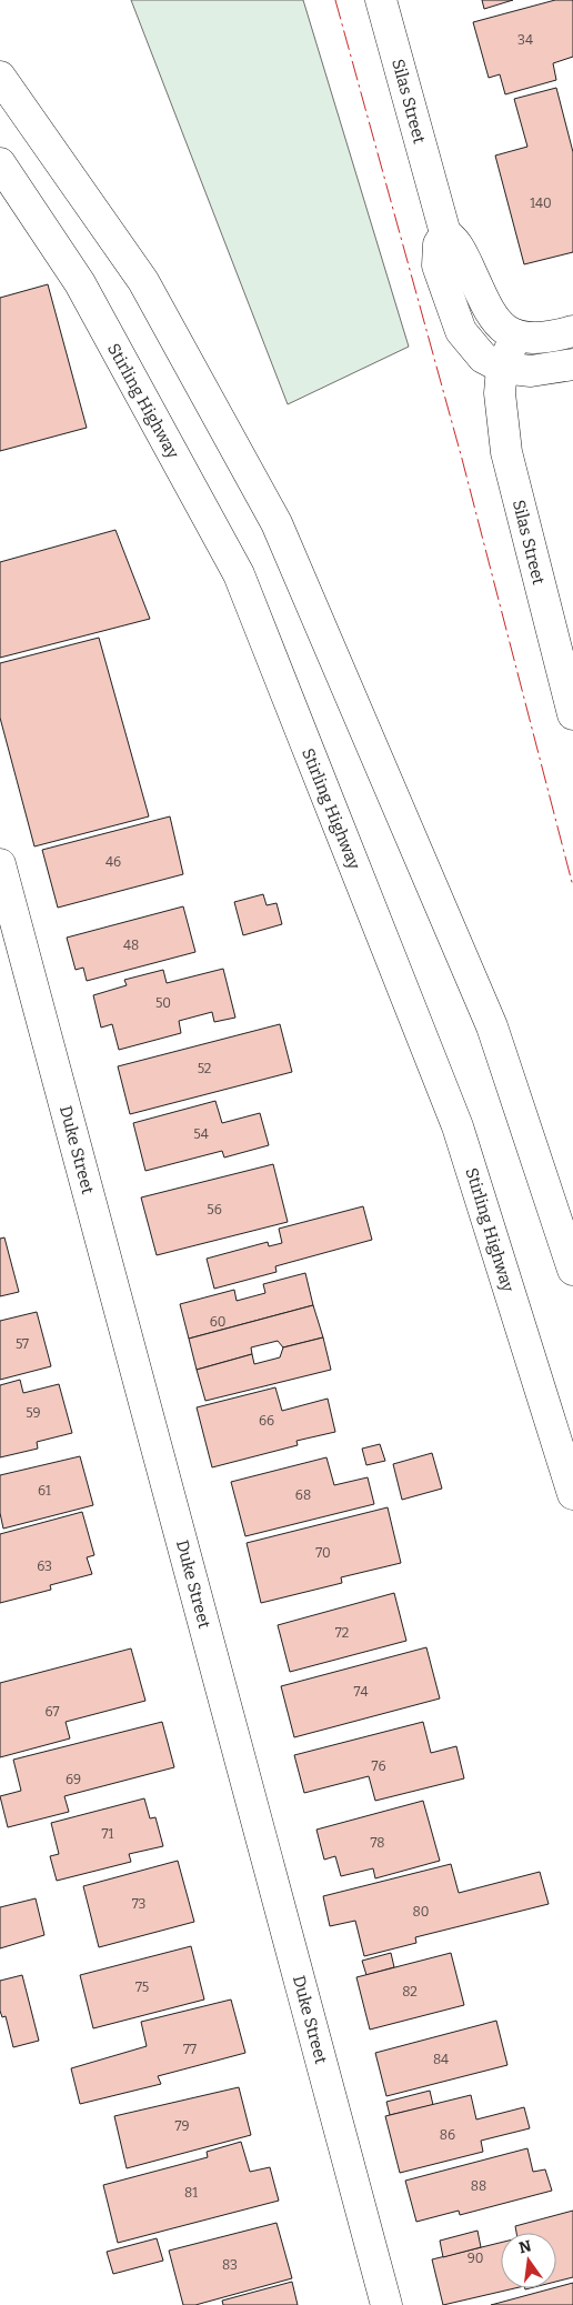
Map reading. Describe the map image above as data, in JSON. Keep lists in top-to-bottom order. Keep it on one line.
{"streets":{"main road":["Silas Street","Stirling Highway","Duke Street"]},"house_numbers":["34","140","46","48","50","52","54","56","60","57","59","66","61","68","70","63","72","74","67","76","69","71","78","73","80","75","82","77","84","79","86","88","81","90","83"],"north":"top"}
